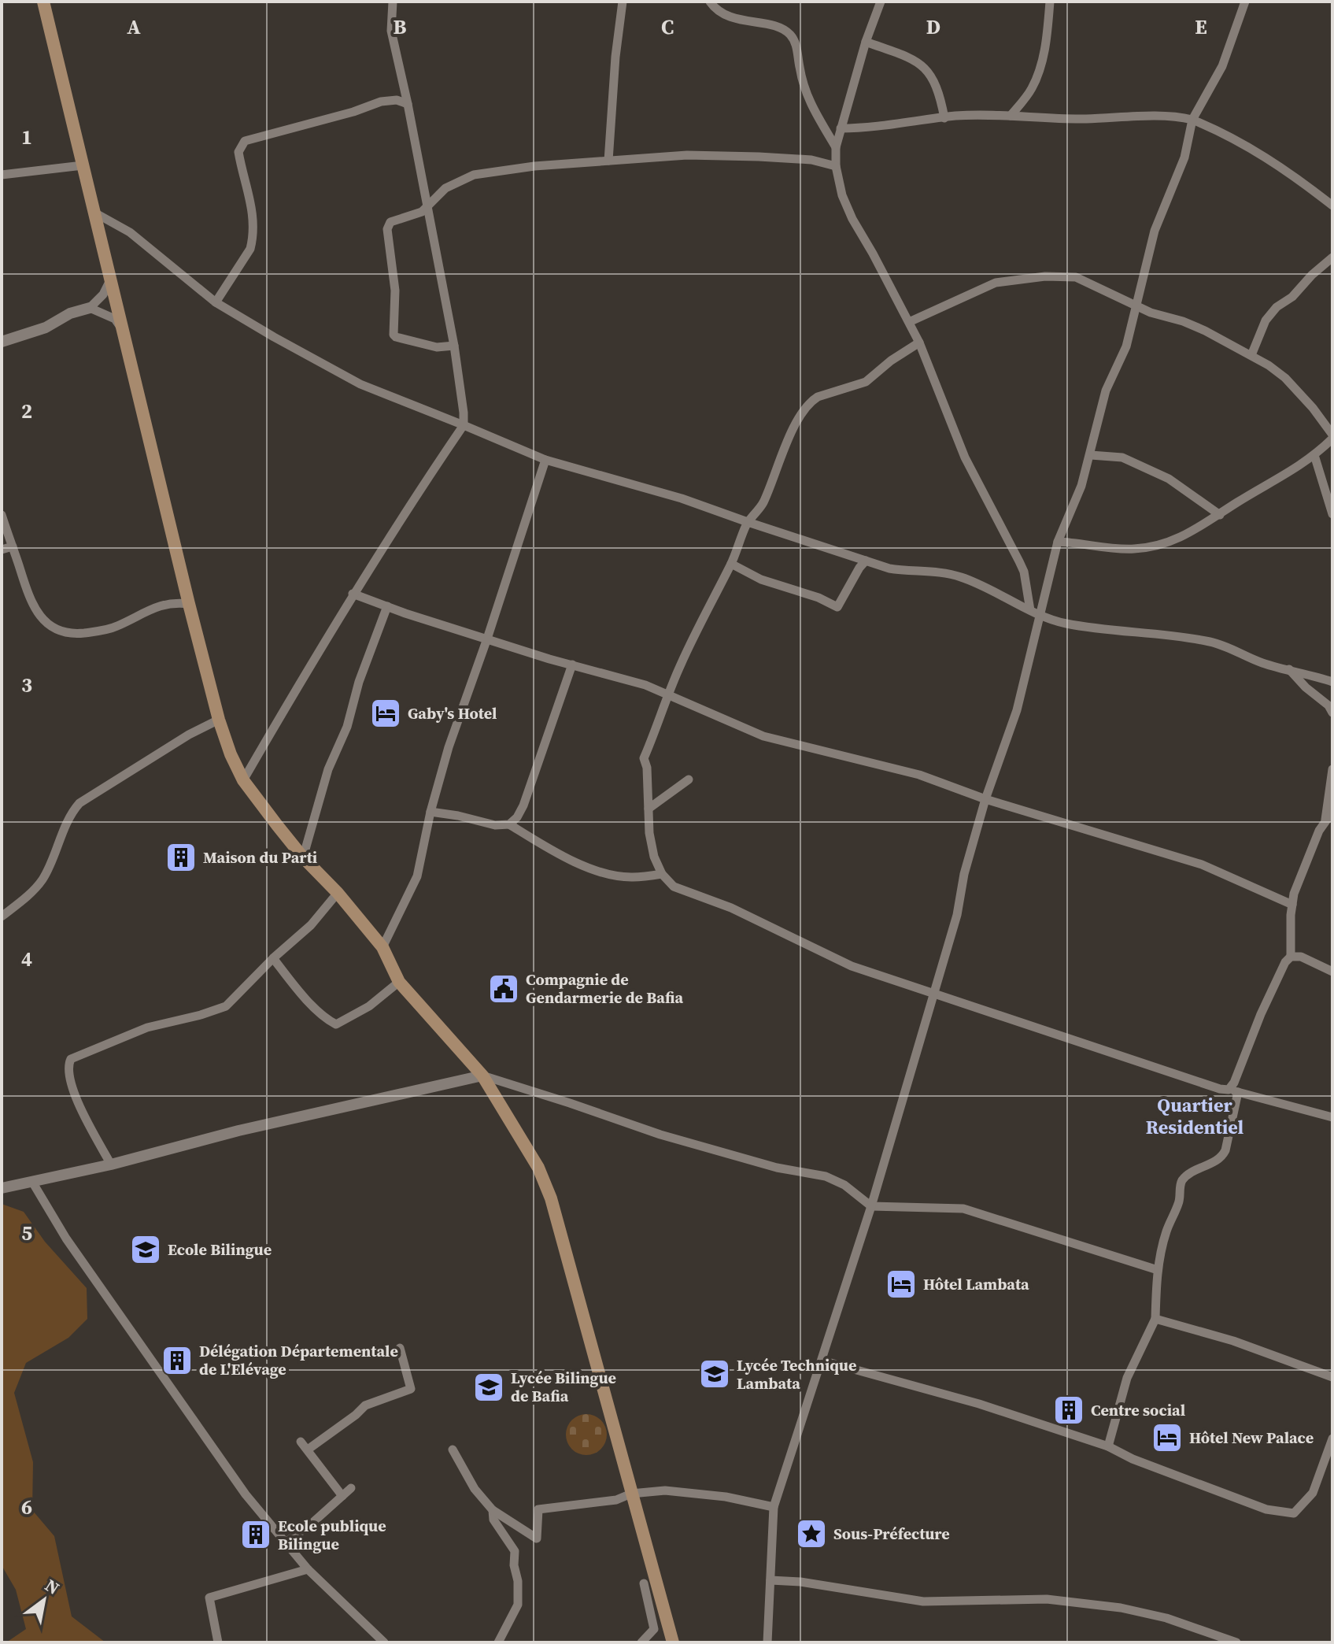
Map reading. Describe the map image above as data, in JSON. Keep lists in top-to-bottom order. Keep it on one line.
{"districts":["Quartier Residentiel"],"places":{"hotel":["Gaby's Hotel","Hôtel Lambata","Hôtel New Palace"],"building":["Maison du Parti","Délégation Départementale de L'Elévage","Centre social","Ecole publique Bilingue"],"public building":["Compagnie de Gendarmerie de Bafia"],"school or university":["Ecole Bilingue","Lycée Technique Lambata","Lycée Bilingue de Bafia"],"place":["Sous-Préfecture"]},"north":"top right","grid":{"columns":["A","B","C","D","E"],"rows":["1","2","3","4","5","6"]}}
